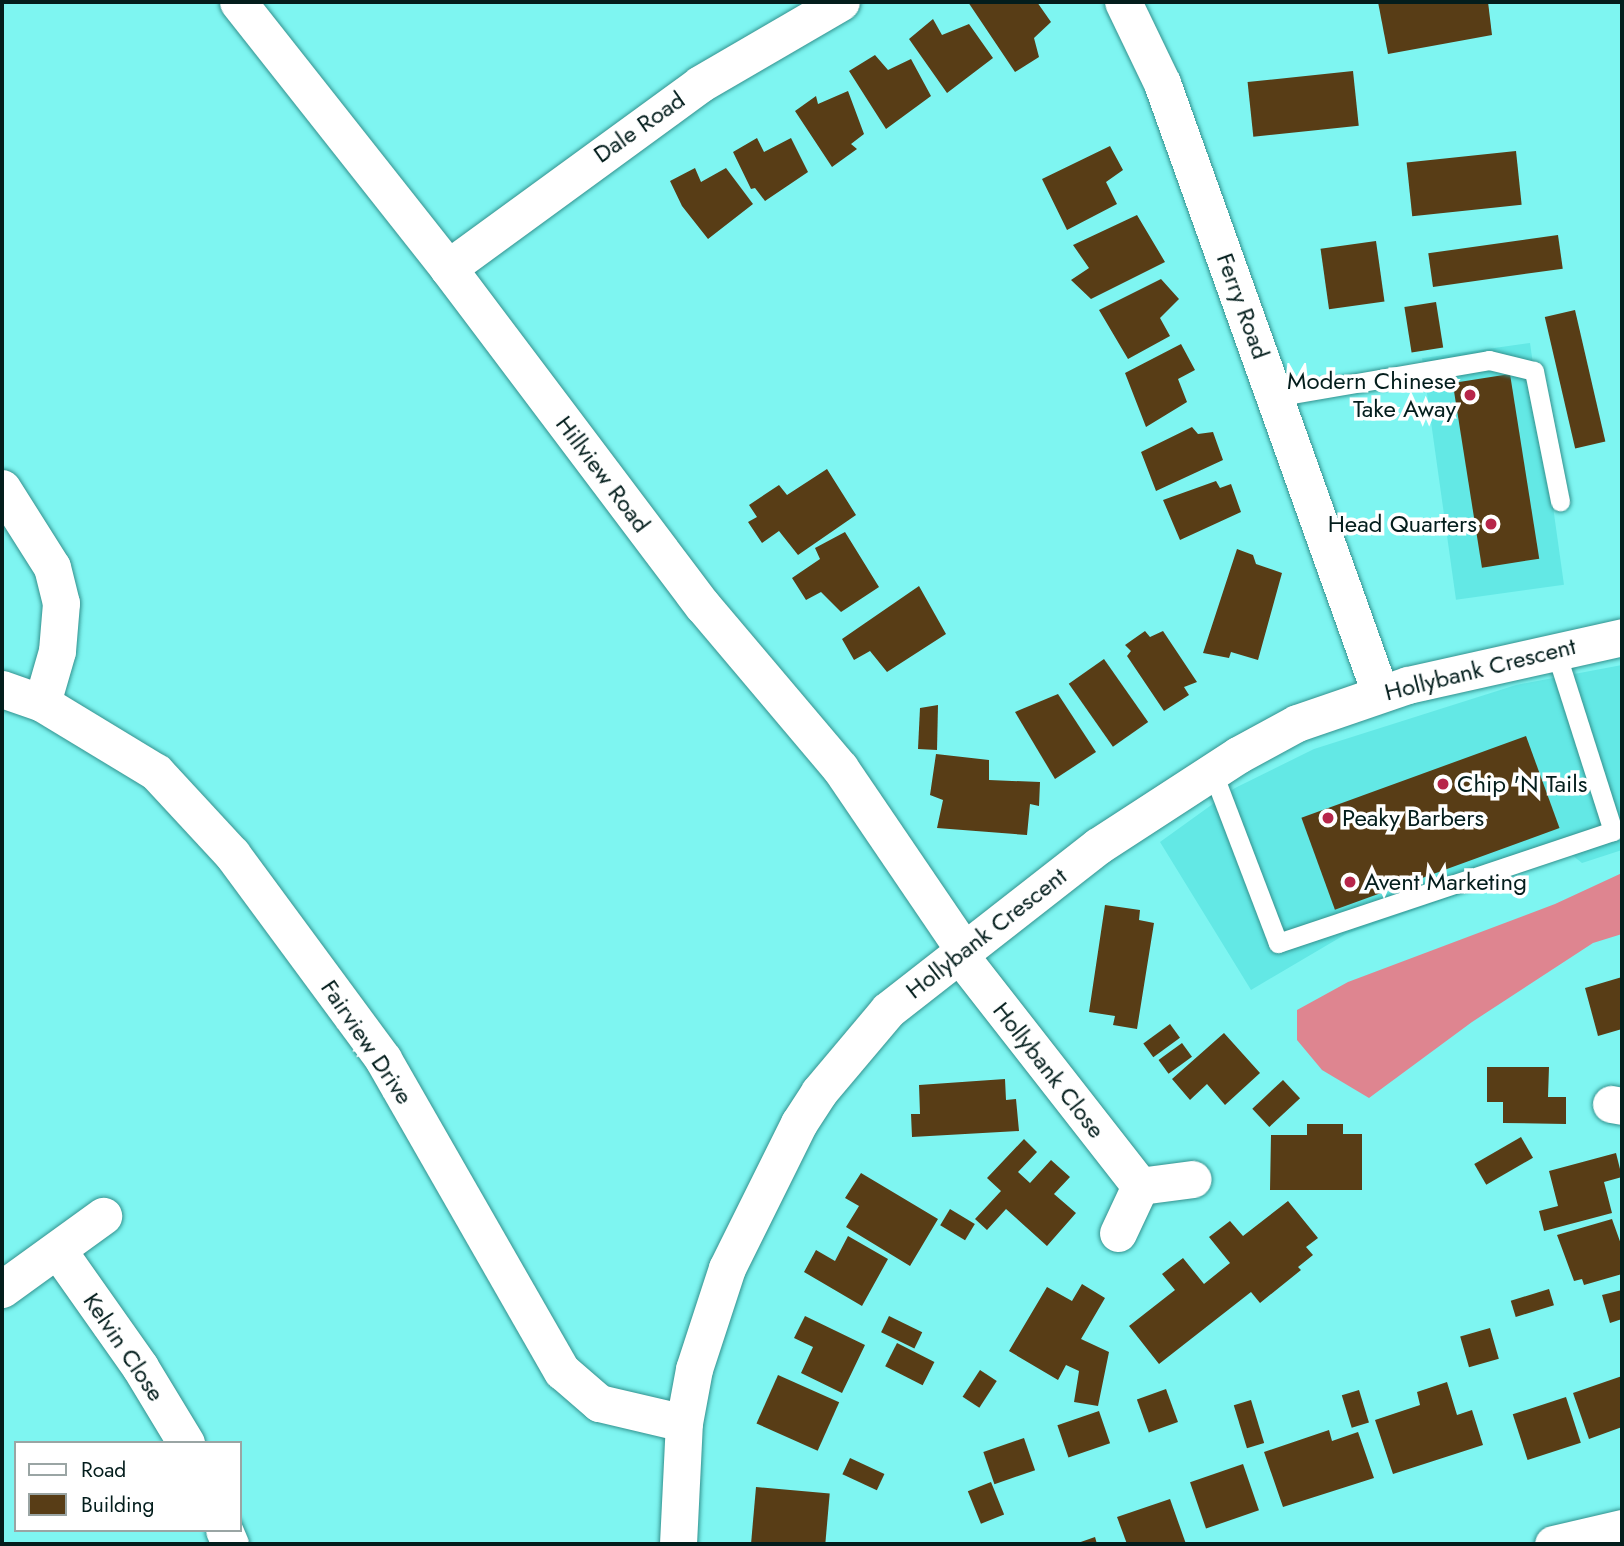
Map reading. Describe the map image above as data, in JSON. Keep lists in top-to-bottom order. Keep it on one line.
{"streets":{"street":["Dale Road","Ferry Road","Hillview Road","Hollybank Crescent","Fairview Drive","Hollybank Close","Kelvin Close"]},"crossings":[["Dale Road","Hillview Road"],["Ferry Road","Hollybank Crescent"],["Hillview Road","Hollybank Crescent"],["Hillview Road","Hollybank Close"],["Hollybank Crescent","Fairview Drive"],["Hollybank Crescent","Hollybank Close"]],"places":["Modern Chinese Take Away","Head Quarters","Chip 'N Tails","Peaky Barbers","Avent Marketing"],"legend":["Road","Building"]}
